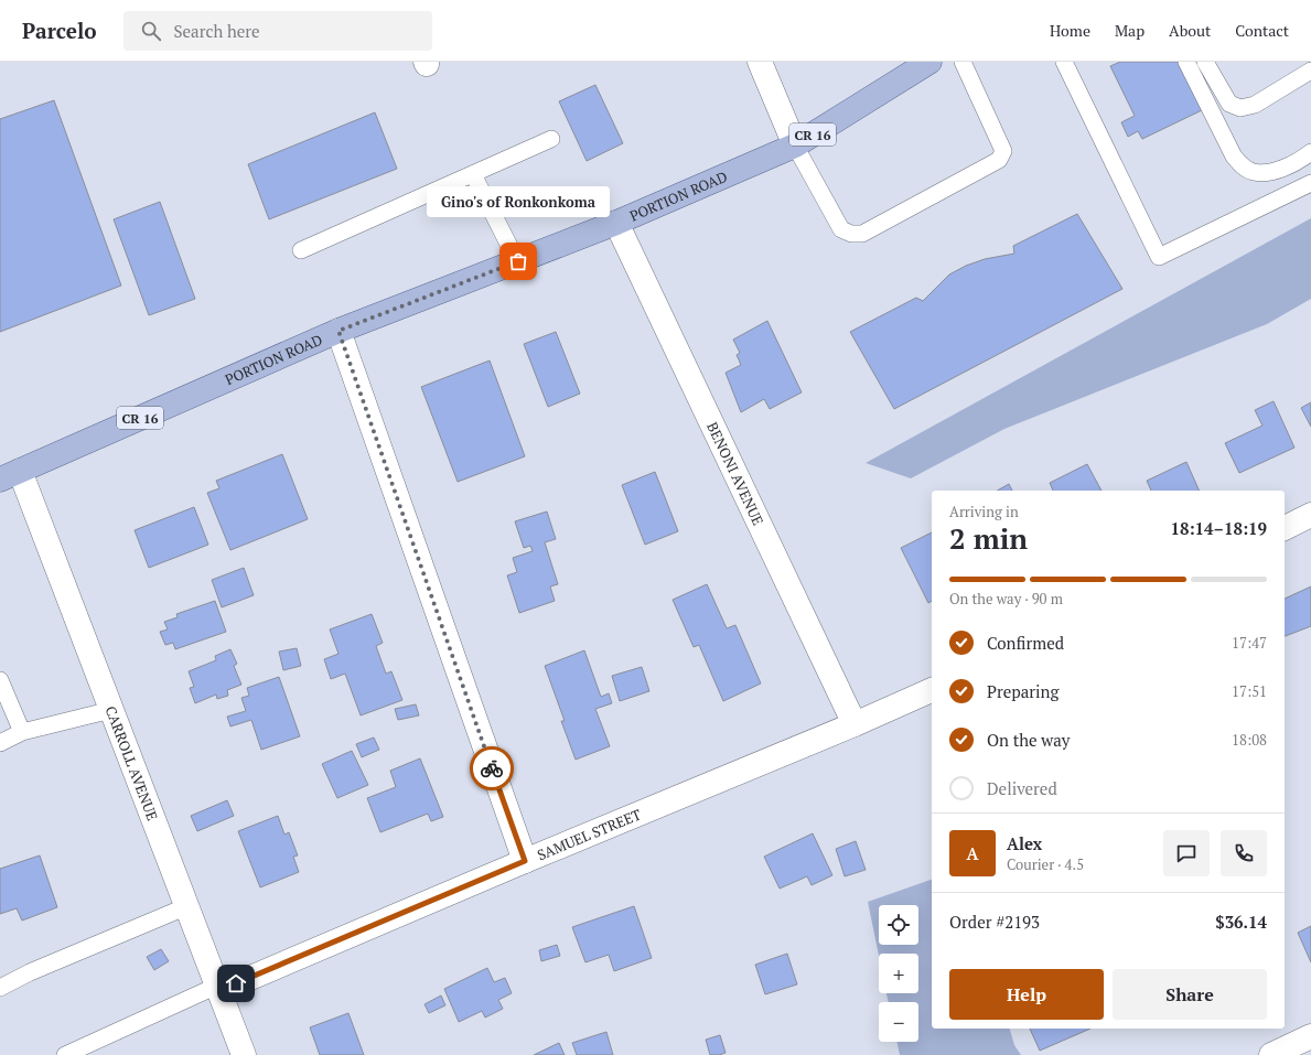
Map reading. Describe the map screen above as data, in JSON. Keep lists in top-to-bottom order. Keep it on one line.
{"streets":{"main road":["CR 16","PORTION ROAD"],"street":["BENONI AVENUE","CARROLL AVENUE","SAMUEL STREET"]},"crossings":[["PORTION ROAD","BENONI AVENUE"],["PORTION ROAD","CARROLL AVENUE"],["BENONI AVENUE","SAMUEL STREET"],["CARROLL AVENUE","SAMUEL STREET"]],"places":["Gino's of Ronkonkoma"],"page":{"header":"Parcelo","search":"Search here","nav":["Home","Map","About","Contact"],"bubble":"Gino's of Ronkonkoma","heading":["2 min","Arriving in","18:14–18:19"],"panel":["Alex","Courier · 4.5","Order #2193","$36.14"],"bar":"On the way · 90 m","list":[["Confirmed","17:47"],["Preparing","17:51"],["On the way","18:08"],"Delivered"],"round":"A","map_buttons":["+","−"],"buttons":["Help","Share"]}}
